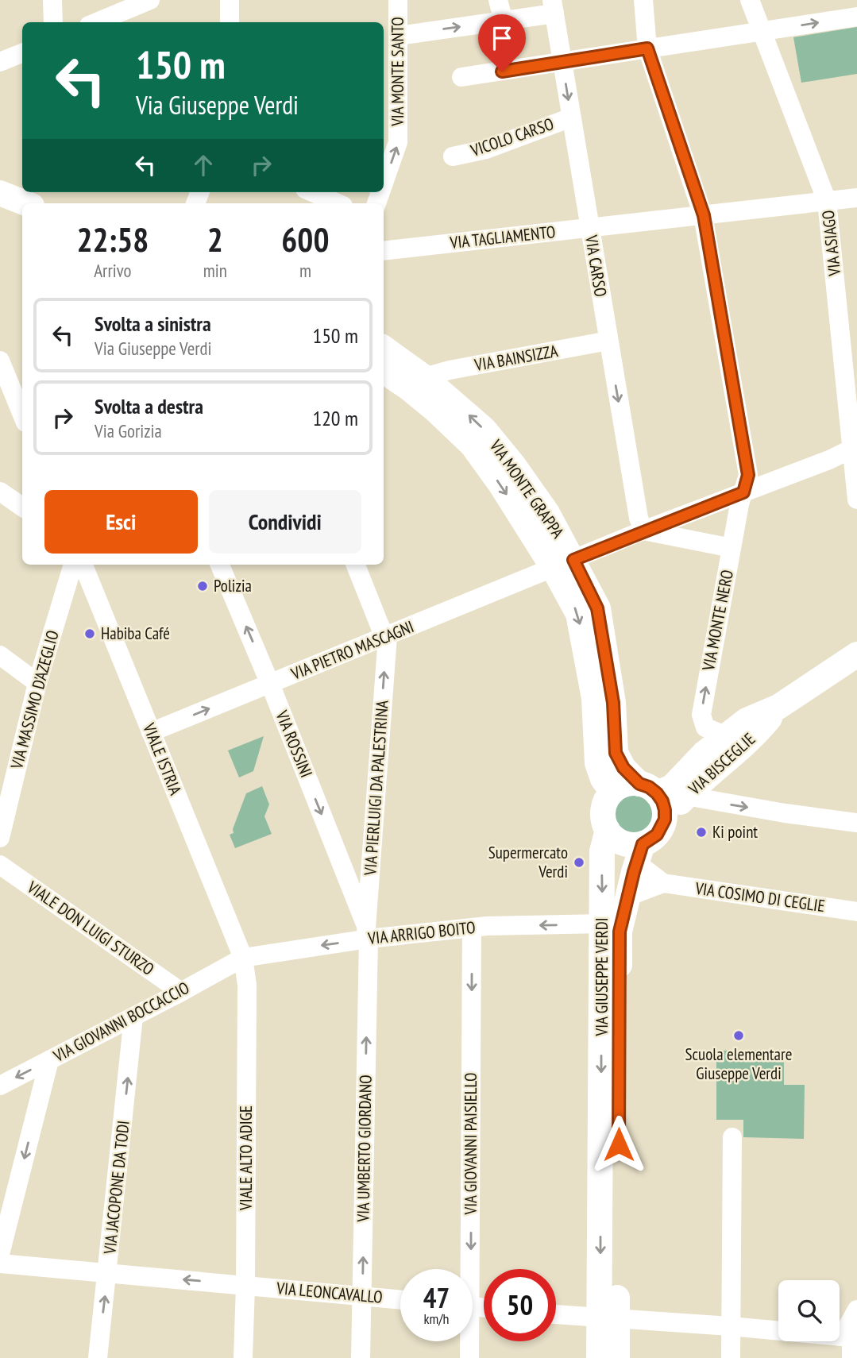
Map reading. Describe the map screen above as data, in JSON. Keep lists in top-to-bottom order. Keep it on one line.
{"streets":{"main road":["VIA MONTE GRAPPA","VIA BISCEGLIE","VIA GIUSEPPE VERDI"],"street":["VIA MONTE SANTO","VICOLO CARSO","VIA TAGLIAMENTO","VIA ASIAGO","VIA CARSO","VIA BAINSIZZA","VIA MONTE NERO","VIA PIETRO MASCAGNI","VIA MASSIMO D'AZEGLIO","VIA ROSSINI","VIALE ISTRIA","VIA PIERLUIGI DA PALESTRINA","VIA COSIMO DI CEGLIE","VIALE DON LUIGI STURZO","VIA ARRIGO BOITO","VIA GIOVANNI BOCCACCIO","VIA GIOVANNI PAISIELLO","VIA UMBERTO GIORDANO","VIALE ALTO ADIGE","VIA JACOPONE DA TODI","VIA LEONCAVALLO"]},"crossings":[["VICOLO CARSO","VIA CARSO"],["VIA TAGLIAMENTO","VIA ASIAGO"],["VIA TAGLIAMENTO","VIA CARSO"],["VIA TAGLIAMENTO","VIA MONTE NERO"],["VIA ASIAGO","VIA PIETRO MASCAGNI"],["VIA CARSO","VIA BAINSIZZA"],["VIA CARSO","VIA PIETRO MASCAGNI"],["VIA BAINSIZZA","VIA MONTE GRAPPA"],["VIA MONTE GRAPPA","VIA PIETRO MASCAGNI"],["VIA MONTE NERO","VIA PIETRO MASCAGNI"],["VIA MONTE NERO","VIA BISCEGLIE"],["VIA PIETRO MASCAGNI","VIA ROSSINI"],["VIA PIETRO MASCAGNI","VIALE ISTRIA"],["VIA PIETRO MASCAGNI","VIA PIERLUIGI DA PALESTRINA"],["VIA ROSSINI","VIA PIERLUIGI DA PALESTRINA"],["VIA ROSSINI","VIA ARRIGO BOITO"],["VIA ROSSINI","VIA UMBERTO GIORDANO"],["VIALE ISTRIA","VIA ARRIGO BOITO"],["VIALE ISTRIA","VIA GIOVANNI BOCCACCIO"],["VIALE ISTRIA","VIALE ALTO ADIGE"],["VIA BISCEGLIE","VIA GIUSEPPE VERDI"],["VIA PIERLUIGI DA PALESTRINA","VIA ARRIGO BOITO"],["VIA PIERLUIGI DA PALESTRINA","VIA UMBERTO GIORDANO"],["VIALE DON LUIGI STURZO","VIA GIOVANNI BOCCACCIO"],["VIA ARRIGO BOITO","VIA GIUSEPPE VERDI"],["VIA ARRIGO BOITO","VIA GIOVANNI BOCCACCIO"],["VIA ARRIGO BOITO","VIA GIOVANNI PAISIELLO"],["VIA ARRIGO BOITO","VIA UMBERTO GIORDANO"],["VIA ARRIGO BOITO","VIALE ALTO ADIGE"],["VIA GIOVANNI BOCCACCIO","VIALE ALTO ADIGE"],["VIA GIOVANNI BOCCACCIO","VIA JACOPONE DA TODI"],["VIA UMBERTO GIORDANO","VIA LEONCAVALLO"],["VIALE ALTO ADIGE","VIA LEONCAVALLO"],["VIA JACOPONE DA TODI","VIA LEONCAVALLO"]],"one_way":["VIA MONTE SANTO","VIA CARSO","VIA PIERLUIGI DA PALESTRINA","VIA ARRIGO BOITO","VIA GIOVANNI PAISIELLO","VIA UMBERTO GIORDANO"],"places":["Polizia","Habiba Café","Ki point","Supermercato Verdi","Scuola elementare Giuseppe Verdi"],"page":{"turn":["150 m","Via Giuseppe Verdi"],"eta":["22:58","Arrivo","2","min","600","m"],"list":[{"name":"Svolta a sinistra","note":"Via Giuseppe Verdi","value":"150 m"},{"name":"Svolta a destra","note":"Via Gorizia","value":"120 m"}],"buttons":["Esci","Condividi"],"speed":"47 km/h","limit":"50"}}
